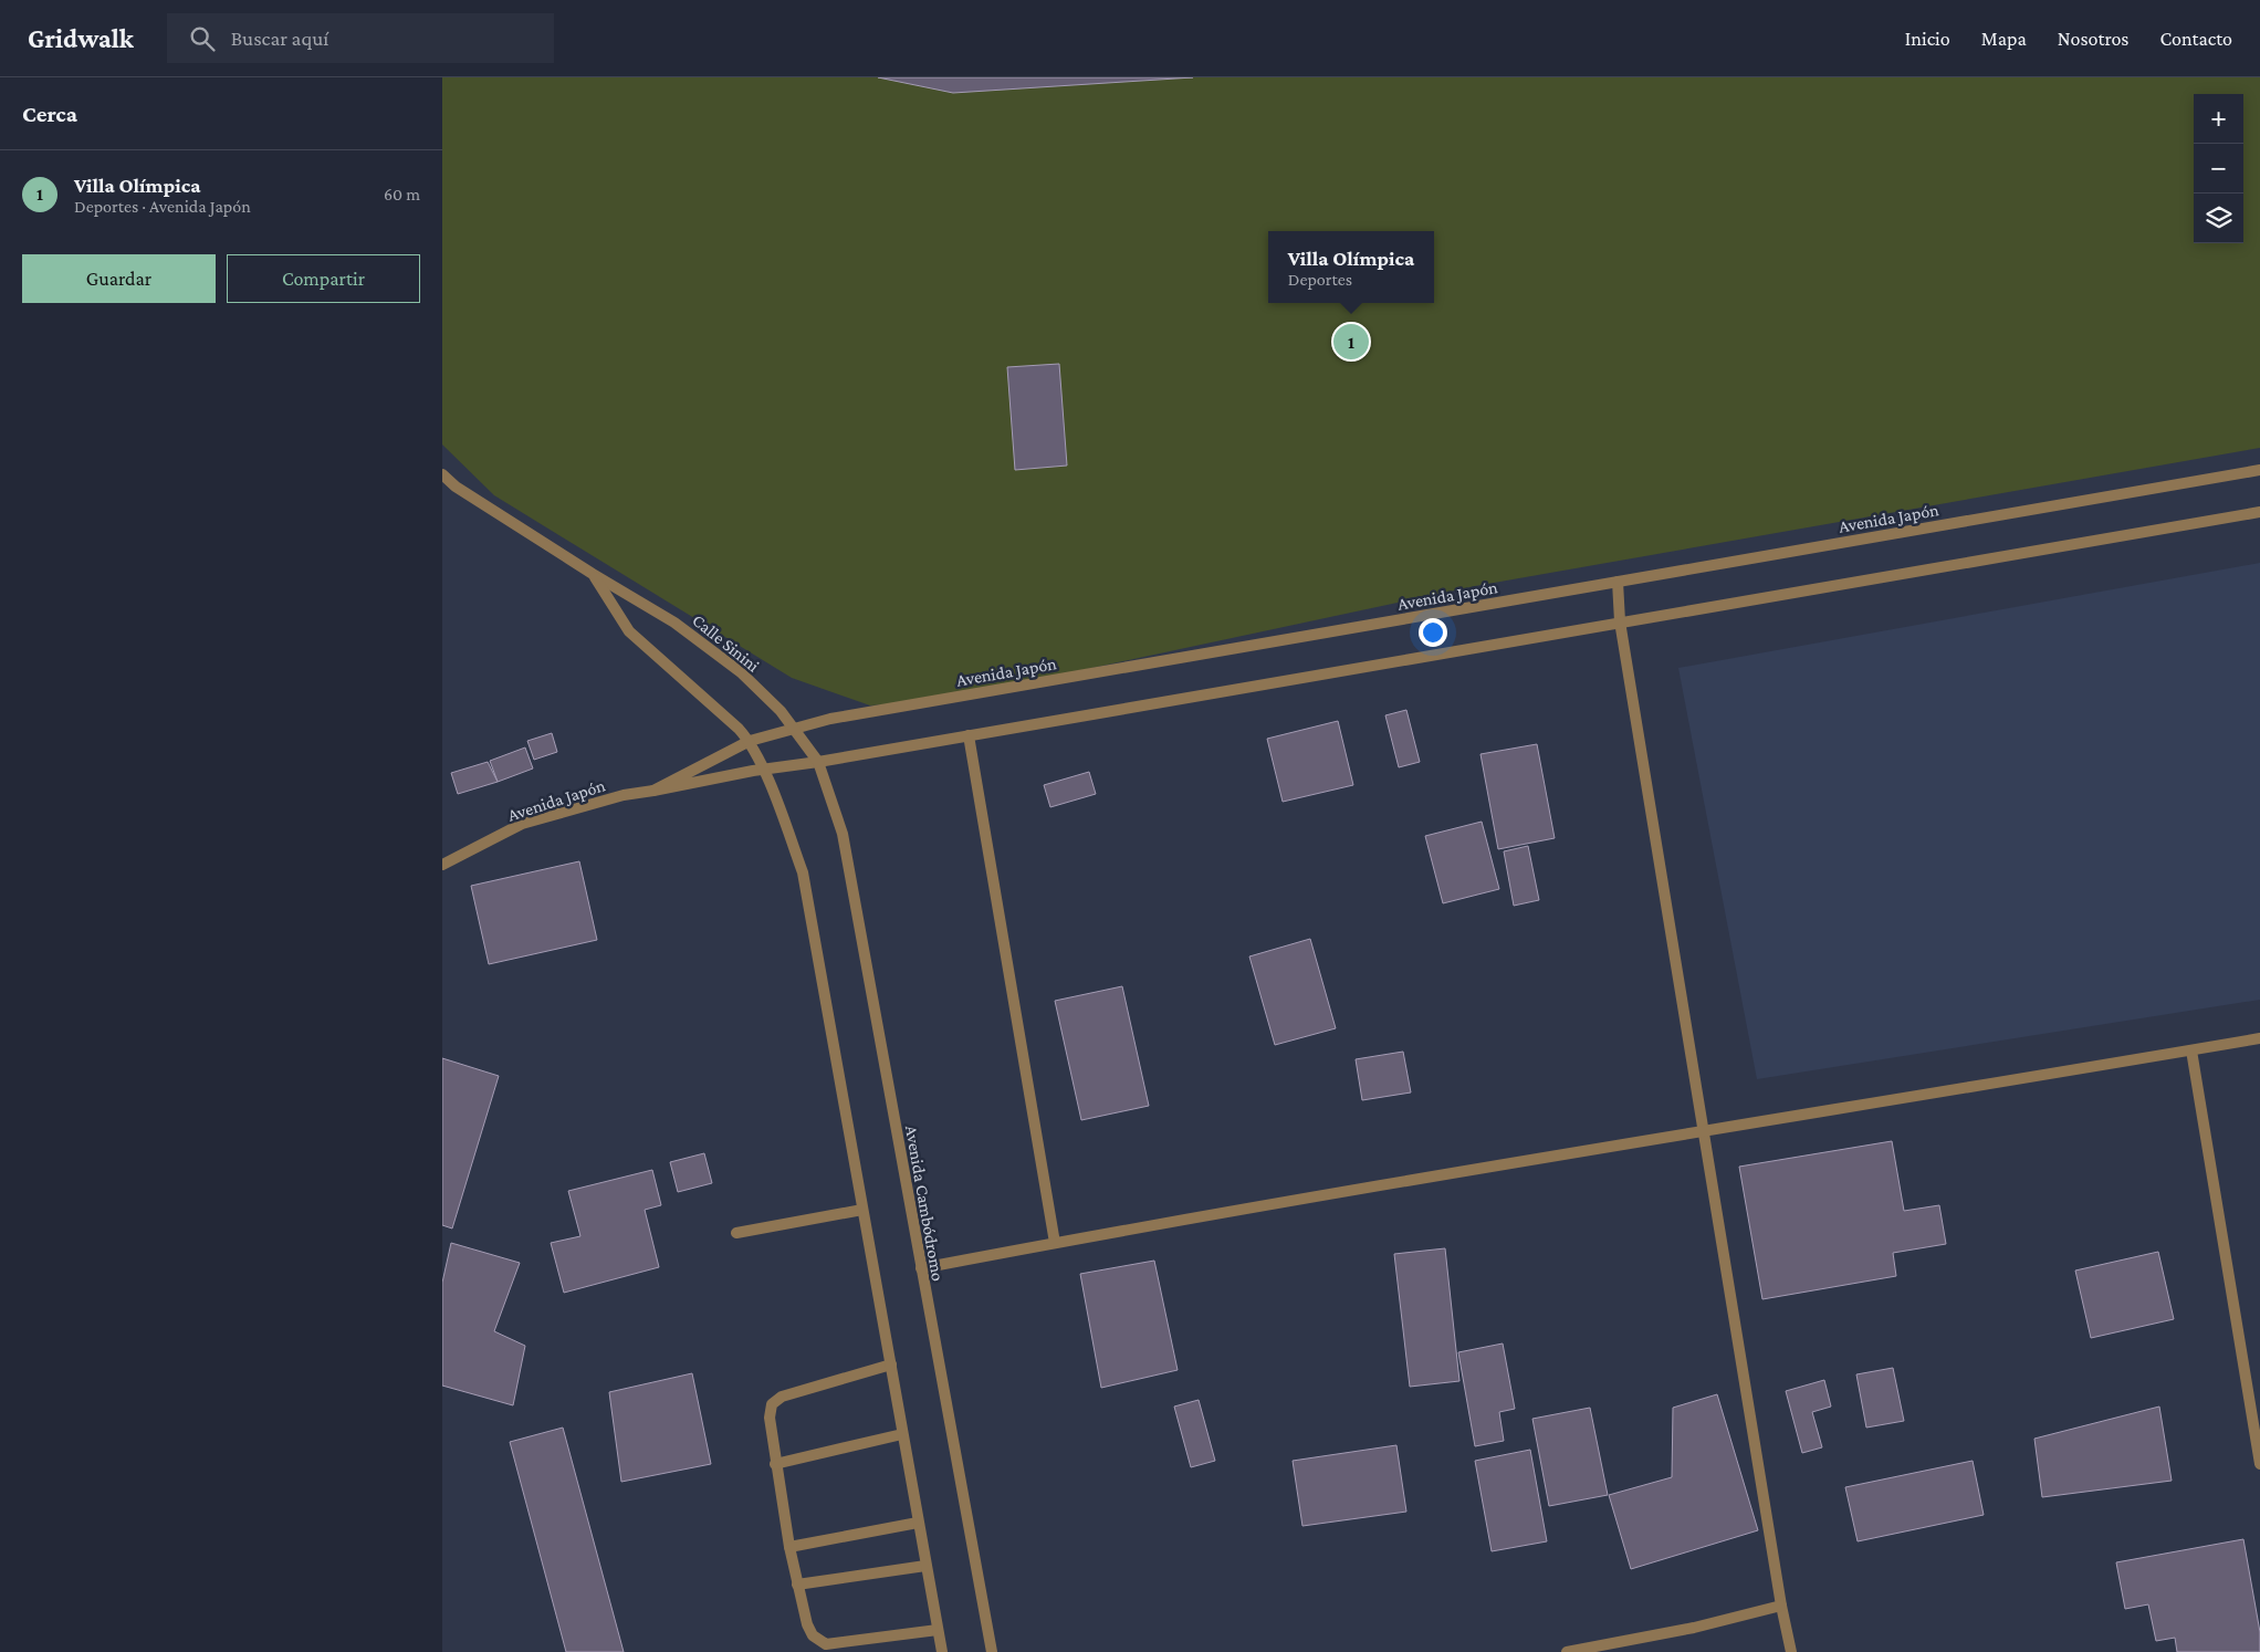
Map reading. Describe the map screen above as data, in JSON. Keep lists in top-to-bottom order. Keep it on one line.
{"streets":{"street":["Avenida Japón","Calle Sinini","Avenida Cambódromo"]},"crossings":[["Avenida Japón","Calle Sinini"],["Avenida Japón","Avenida Cambódromo"],["Calle Sinini","Avenida Cambódromo"]],"page":{"header":"Gridwalk","search":"Buscar aquí","nav":["Inicio","Mapa","Nosotros","Contacto"],"heading":"Cerca","map_buttons":["+","−"],"list":[{"mark":"1","name":"Villa Olímpica","note":"Deportes · Avenida Japón","value":"60 m"}],"popup":["Villa Olímpica","Deportes"],"buttons":["Guardar","Compartir"],"pins":"1"}}
